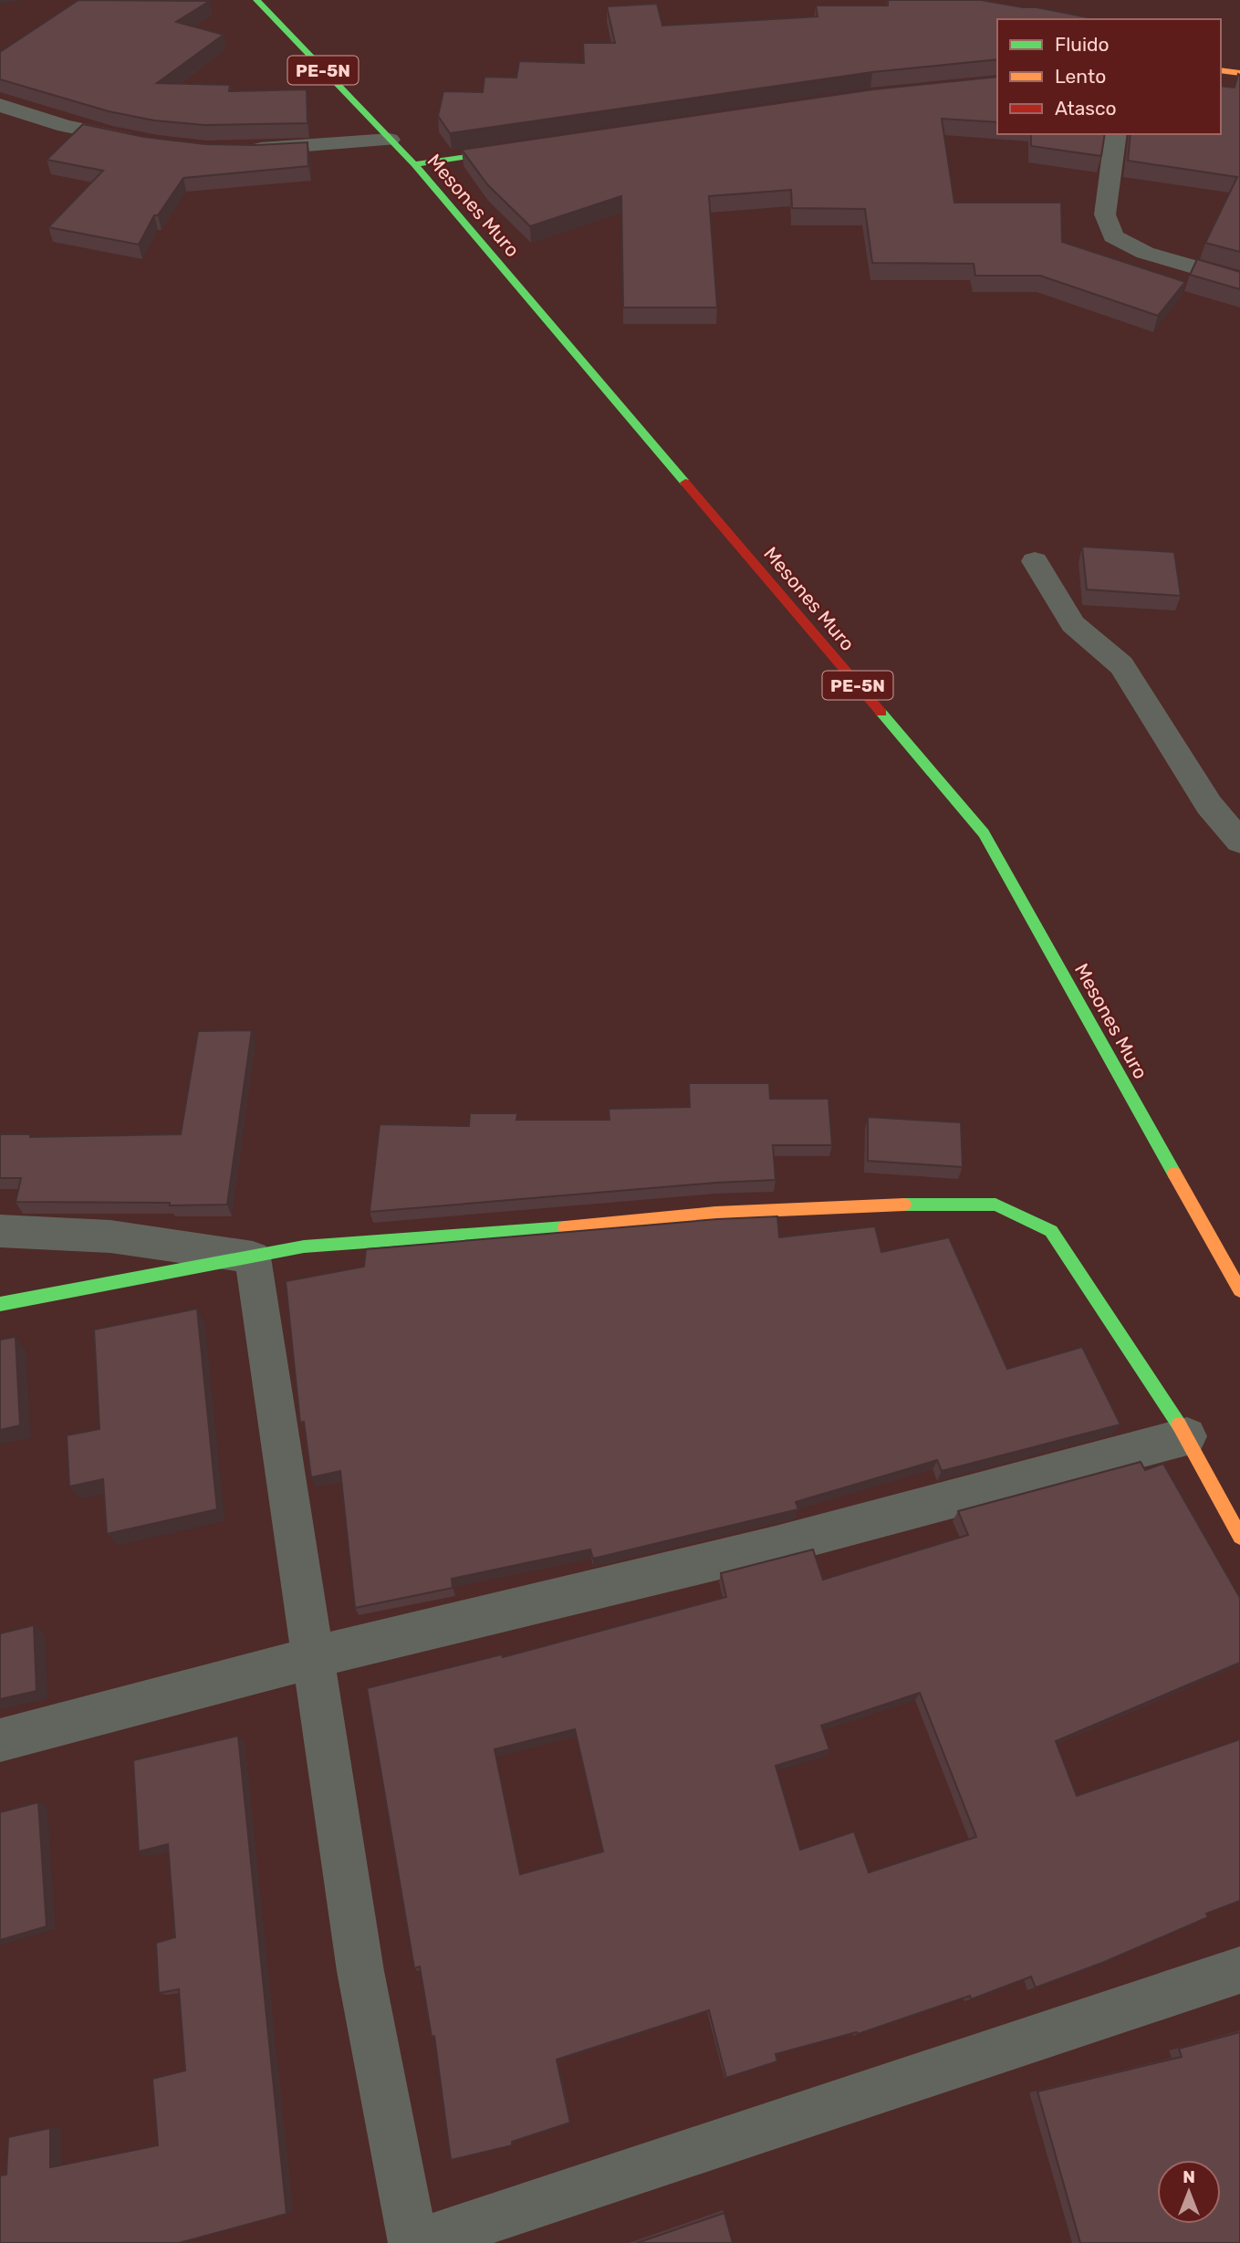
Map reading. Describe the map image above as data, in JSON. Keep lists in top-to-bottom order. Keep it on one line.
{"streets":{"main road":["PE-5N","Mesones Muro"]},"legend":["Fluido","Lento","Atasco"],"north":"top"}
